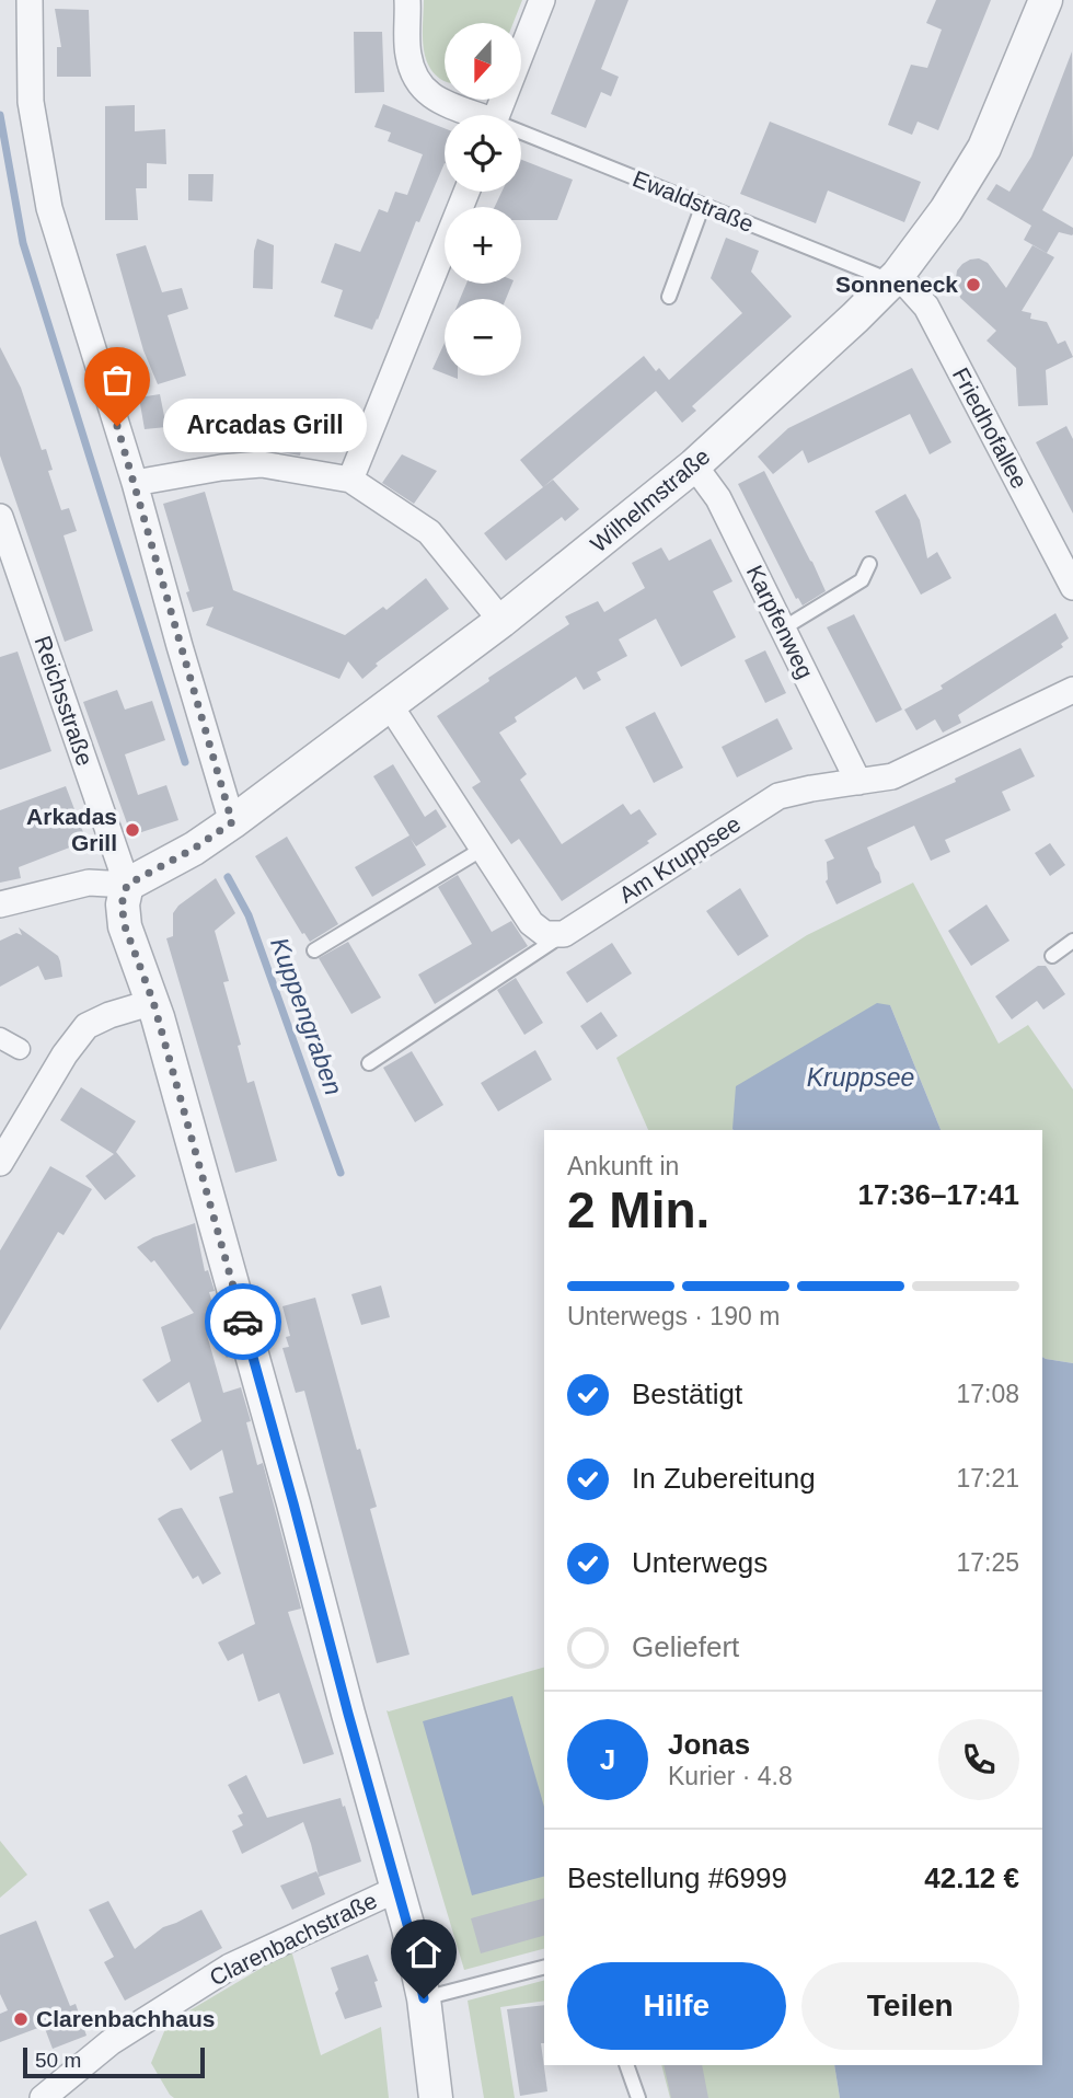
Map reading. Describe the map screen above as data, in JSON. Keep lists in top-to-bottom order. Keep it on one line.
{"streets":{"street":["Friedhofallee","Wilhelmstraße","Karpfenweg","Reichsstraße","Am Kruppsee","Clarenbachstraße"],"lane":["Ewaldstraße"]},"crossings":[["Ewaldstraße","Friedhofallee"],["Ewaldstraße","Wilhelmstraße"],["Friedhofallee","Wilhelmstraße"],["Wilhelmstraße","Karpfenweg"],["Wilhelmstraße","Reichsstraße"],["Karpfenweg","Am Kruppsee"]],"water":["Kuppengraben","Kruppsee"],"places":["Sonneneck","Arcadas Grill","Arkadas Grill","Clarenbachhaus"],"scale_bar":"50 m","north":"bottom","page":{"map_buttons":["+","−"],"bubble":"Arcadas Grill","heading":["2 Min.","Ankunft in","17:36–17:41"],"panel":["Jonas","Kurier · 4.8","Bestellung #6999","42.12 €"],"bar":"Unterwegs · 190 m","list":[["Bestätigt","17:08"],["In Zubereitung","17:21"],["Unterwegs","17:25"],"Geliefert"],"round":"J","buttons":["Hilfe","Teilen"],"scale":"50 m"}}
